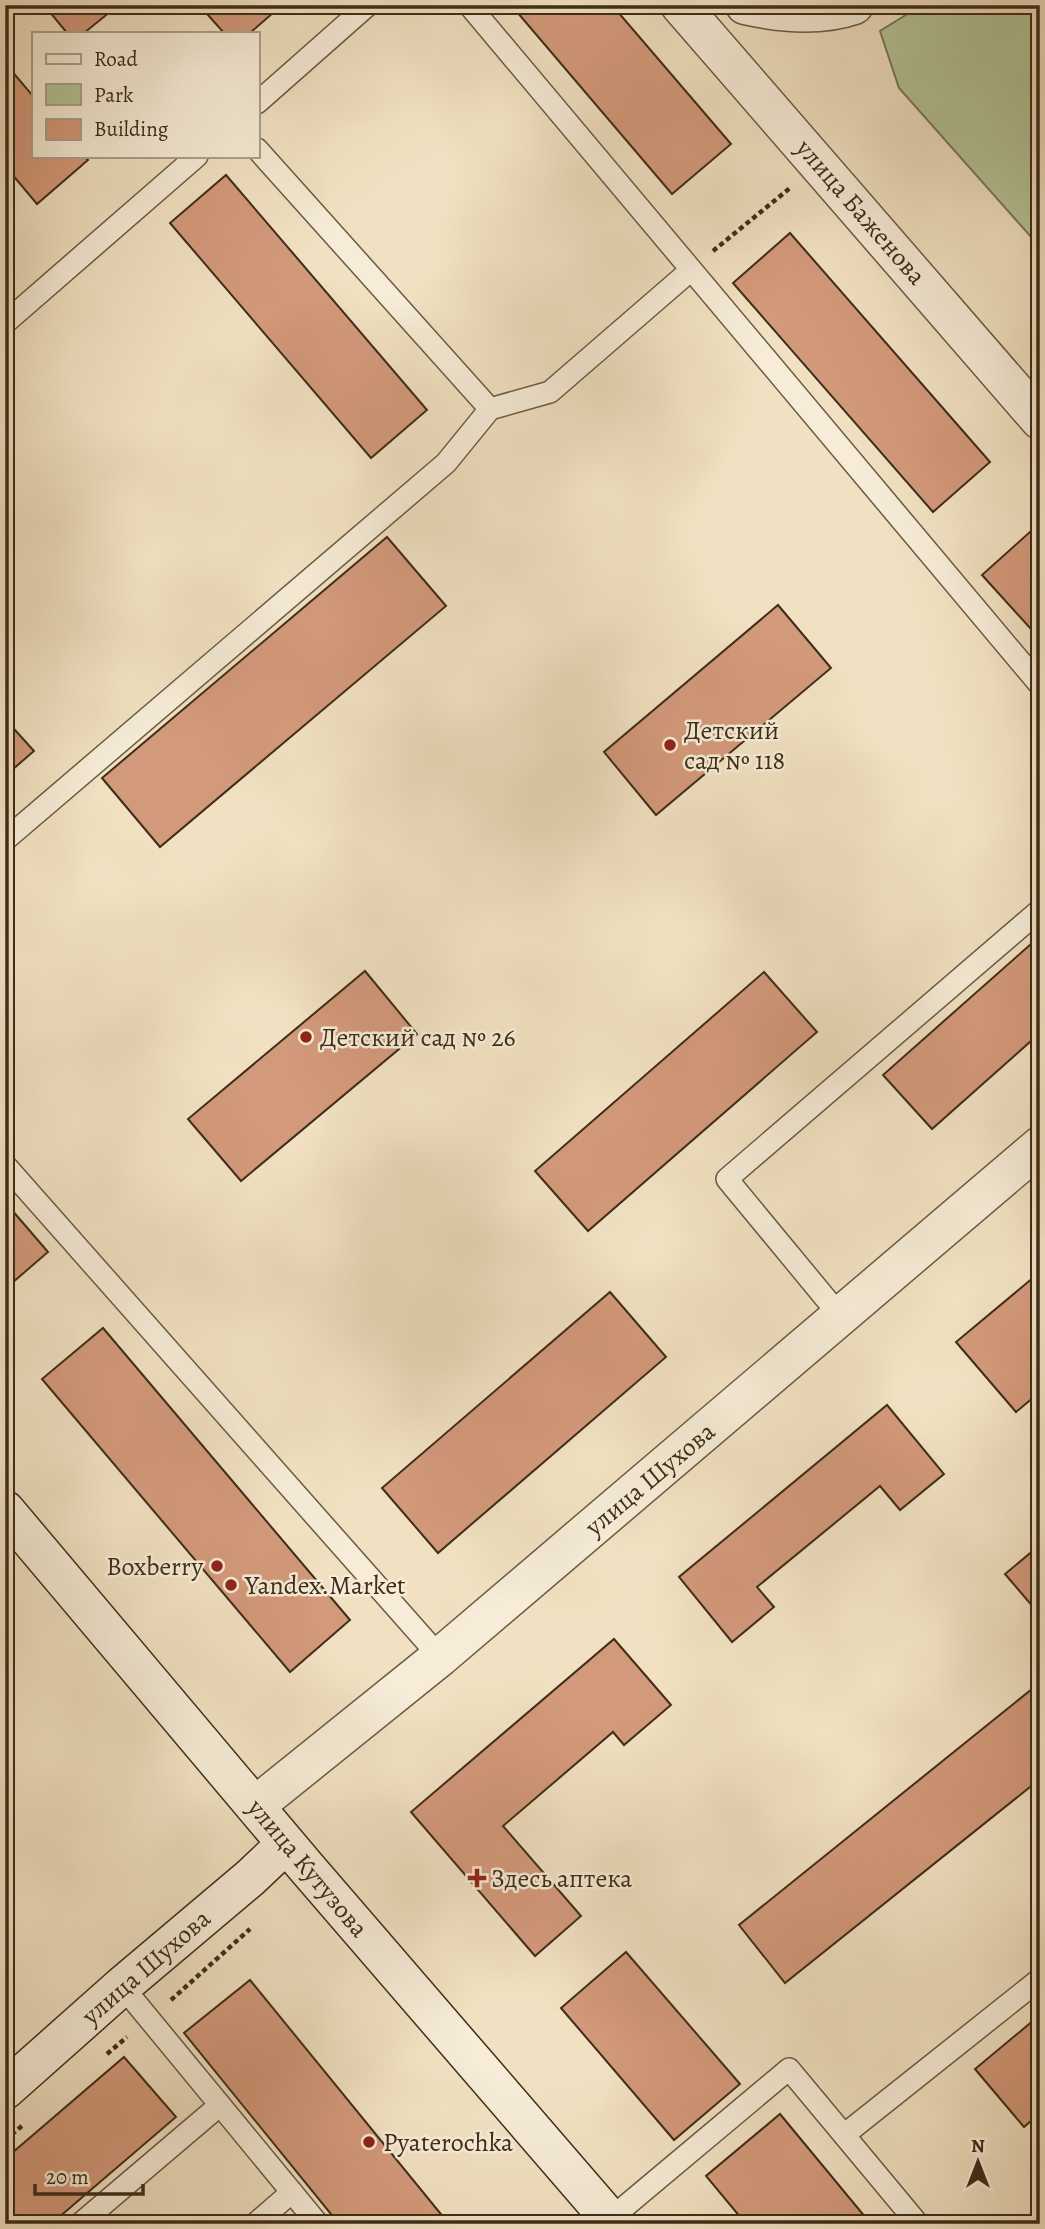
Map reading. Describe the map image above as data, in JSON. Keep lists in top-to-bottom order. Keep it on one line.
{"streets":{"street":["улица Баженова","улица Шухова","улица Кутузова"]},"crossings":[["улица Шухова","улица Кутузова"]],"places":{"other":["Детский сад № 118","Детский сад № 26","Boxberry","Yandex.Market","Pyaterochka"],"health":["Здесь аптека"]},"legend":["Road","Park","Building"],"scale_bar":"20 m","north":"top"}
